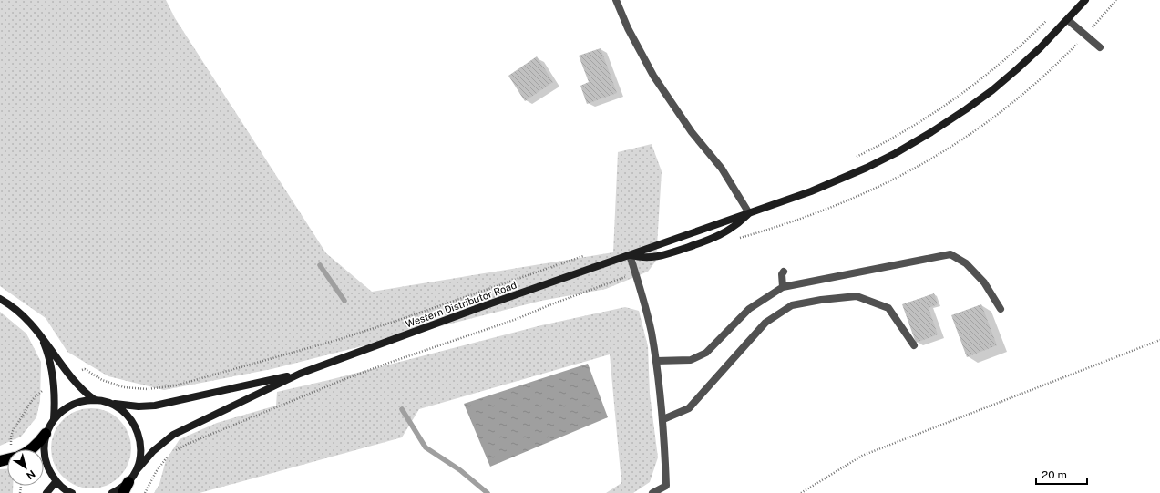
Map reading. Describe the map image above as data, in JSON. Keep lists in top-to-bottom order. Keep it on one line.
{"streets":{"main road":["Western Distributor Road"]},"scale_bar":"20 m","north":"bottom right"}
